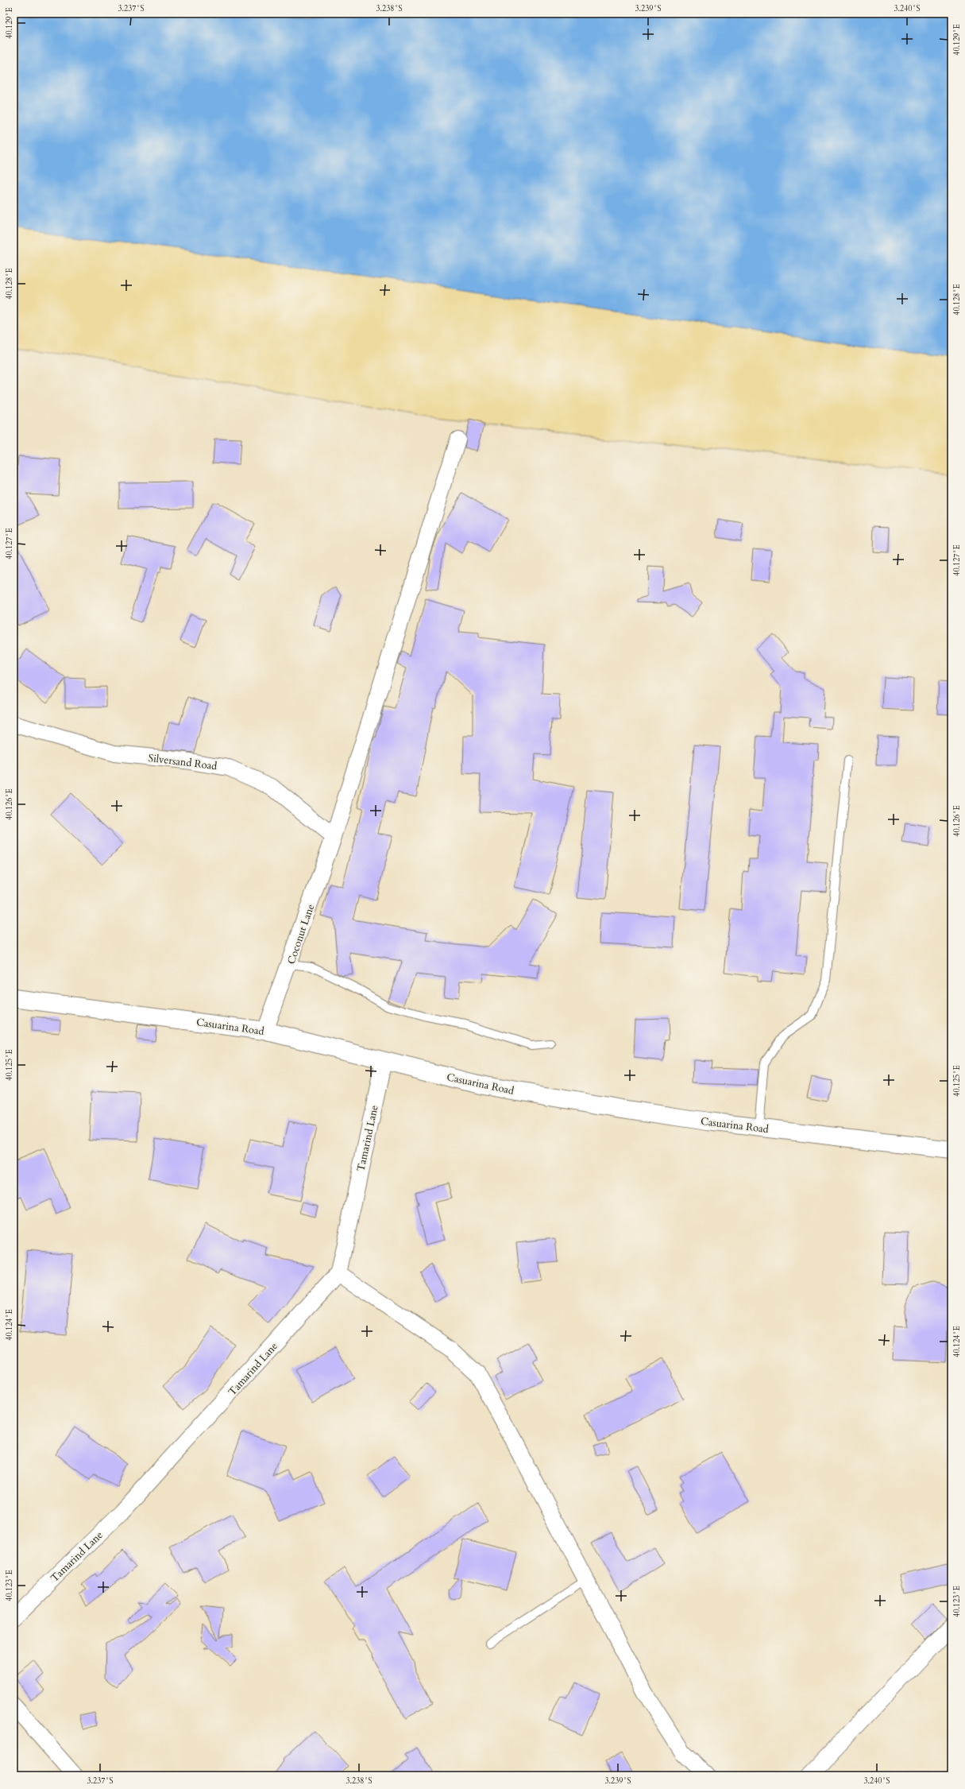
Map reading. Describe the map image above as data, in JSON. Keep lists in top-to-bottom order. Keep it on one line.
{"streets":{"street":["Silversand Road","Coconut Lane","Casuarina Road","Tamarind Lane"]},"crossings":[["Silversand Road","Coconut Lane"],["Coconut Lane","Casuarina Road"],["Casuarina Road","Tamarind Lane"]],"coordinates":["3.237°S","3.238°S","3.239°S","3.240°S","40.129°E","40.128°E","40.127°E","40.126°E","40.125°E","40.124°E","40.123°E"]}
